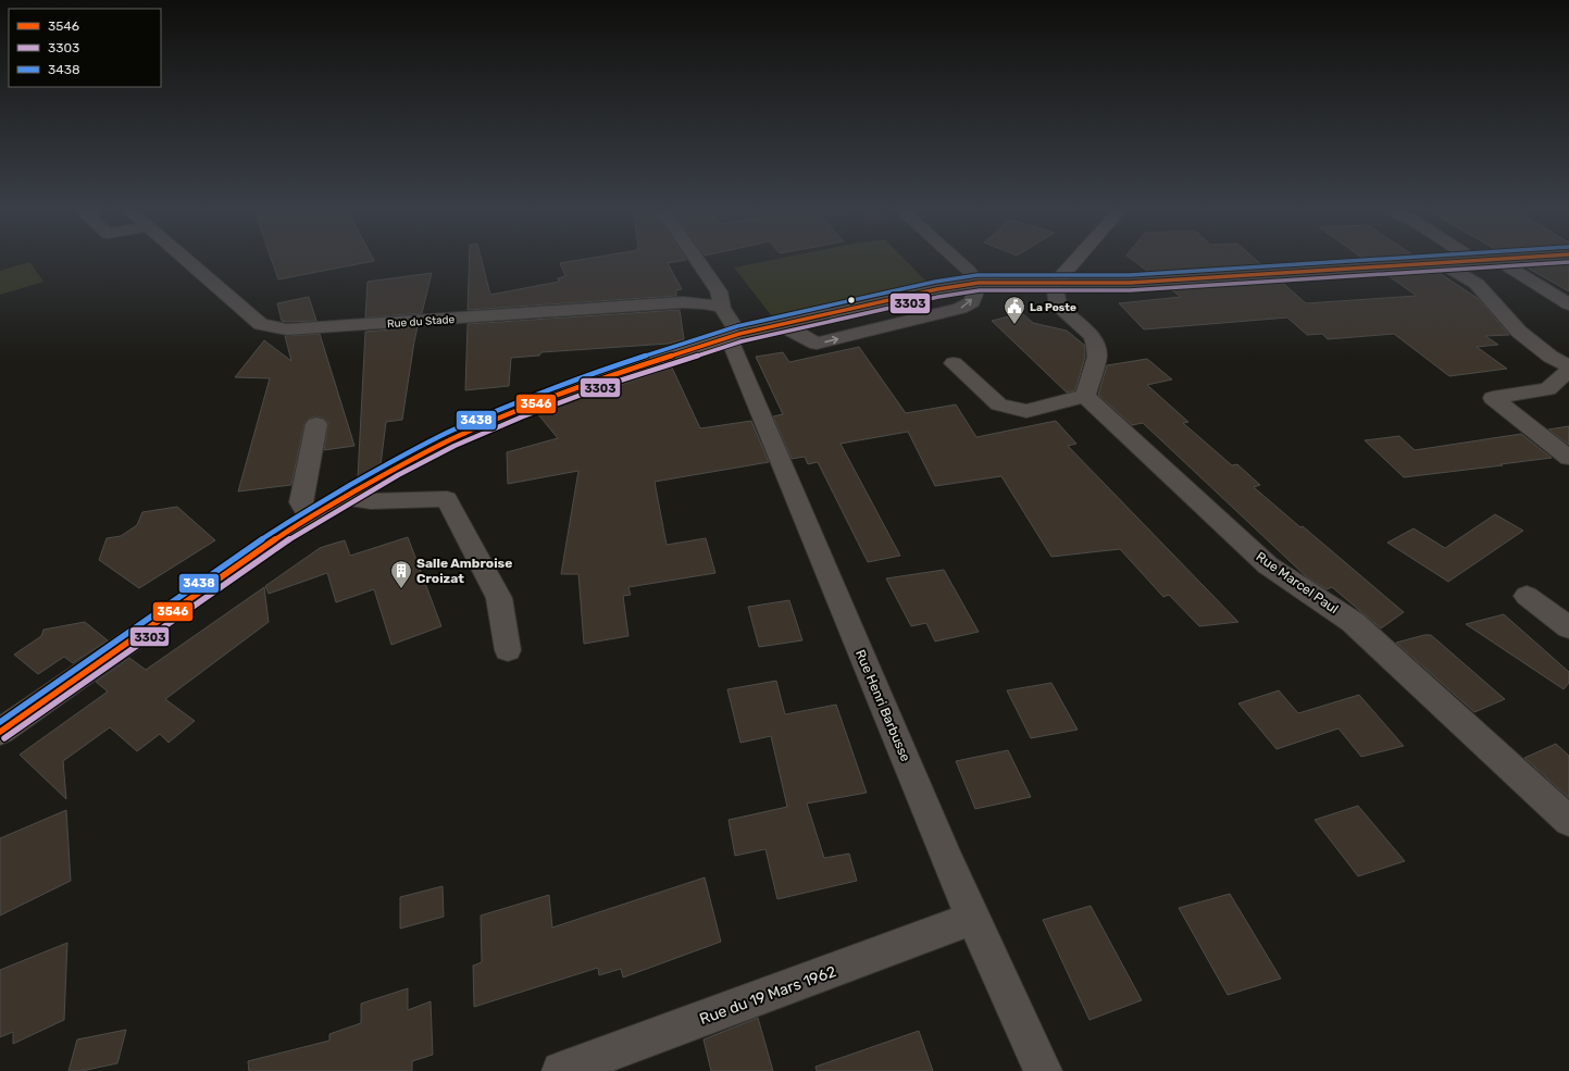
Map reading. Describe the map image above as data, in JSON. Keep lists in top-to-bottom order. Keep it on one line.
{"streets":{"street":["Rue du Stade","Rue Marcel Paul","Rue Henri Barbusse","Rue du 19 Mars 1962"]},"crossings":[["Rue Henri Barbusse","Rue du 19 Mars 1962"]],"places":{"public building":["La Poste"],"building":["Salle Ambroise Croizat"]},"lines":["transit line 3546","transit line 3438","transit line 3303"],"legend":["3546","3303","3438"]}
